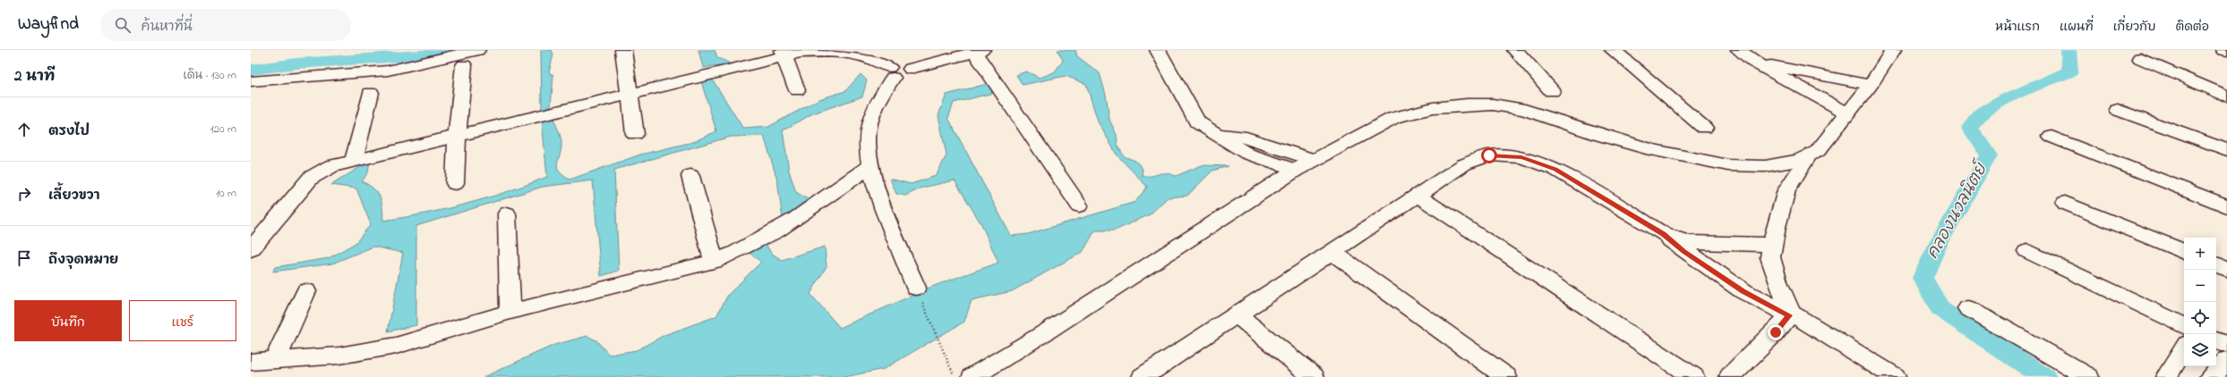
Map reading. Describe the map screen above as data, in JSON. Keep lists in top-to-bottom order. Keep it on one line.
{"water":["คลองนวลนิตย์"],"page":{"header":"Wayfind","search":"ค้นหาที่นี่","nav":["หน้าแรก","แผนที่","เกี่ยวกับ","ติดต่อ"],"heading":["2 นาที","เดิน · 130 m"],"list":[["ตรงไป","120 m"],["เลี้ยวขวา","10 m"],"ถึงจุดหมาย"],"map_buttons":["+","−"],"buttons":["บันทึก","แชร์"]}}
